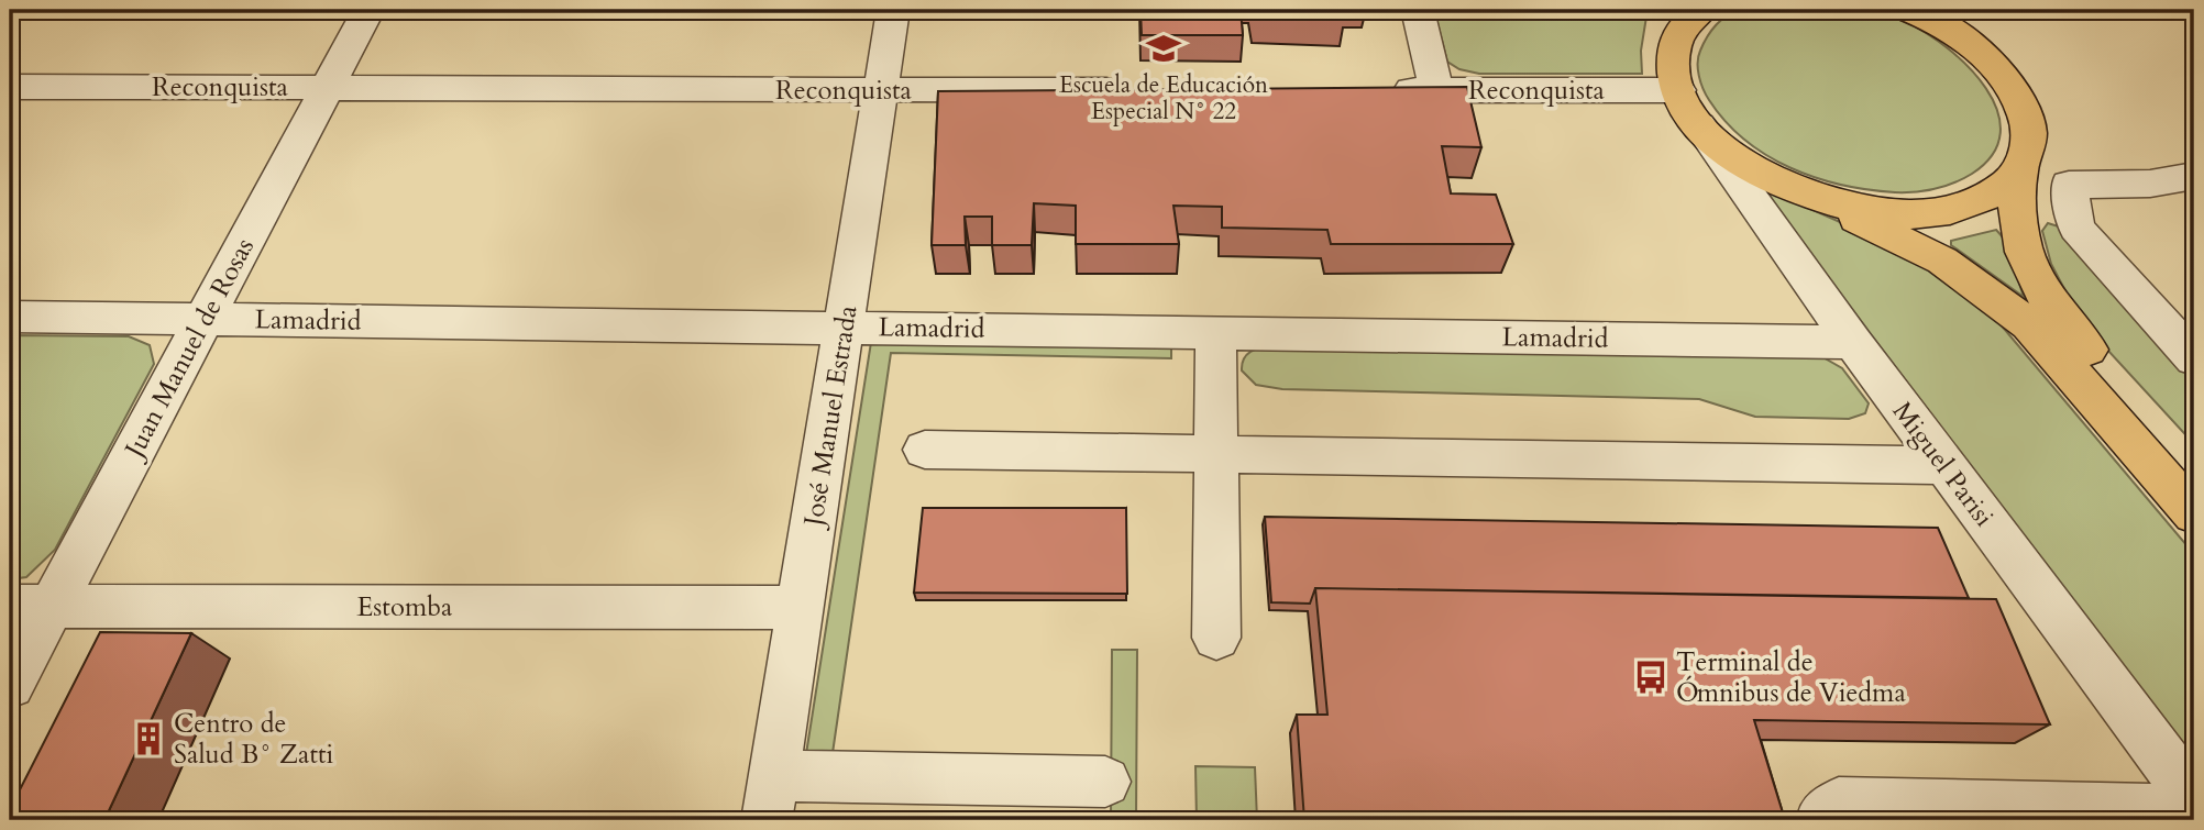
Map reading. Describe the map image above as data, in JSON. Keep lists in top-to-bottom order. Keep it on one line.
{"streets":{"street":["Reconquista","Lamadrid","Juan Manuel de Rosas","José Manuel Estrada","Miguel Parisi","Estomba"]},"crossings":[["Reconquista","Juan Manuel de Rosas"],["Reconquista","José Manuel Estrada"],["Reconquista","Miguel Parisi"],["Lamadrid","Juan Manuel de Rosas"],["Lamadrid","José Manuel Estrada"],["Lamadrid","Miguel Parisi"],["Juan Manuel de Rosas","Estomba"],["José Manuel Estrada","Estomba"]],"places":{"school or university":["Escuela de Educación Especial N° 22"],"bus stop":["Terminal de Ómnibus de Viedma"],"building":["Centro de Salud B° Zatti"]}}
